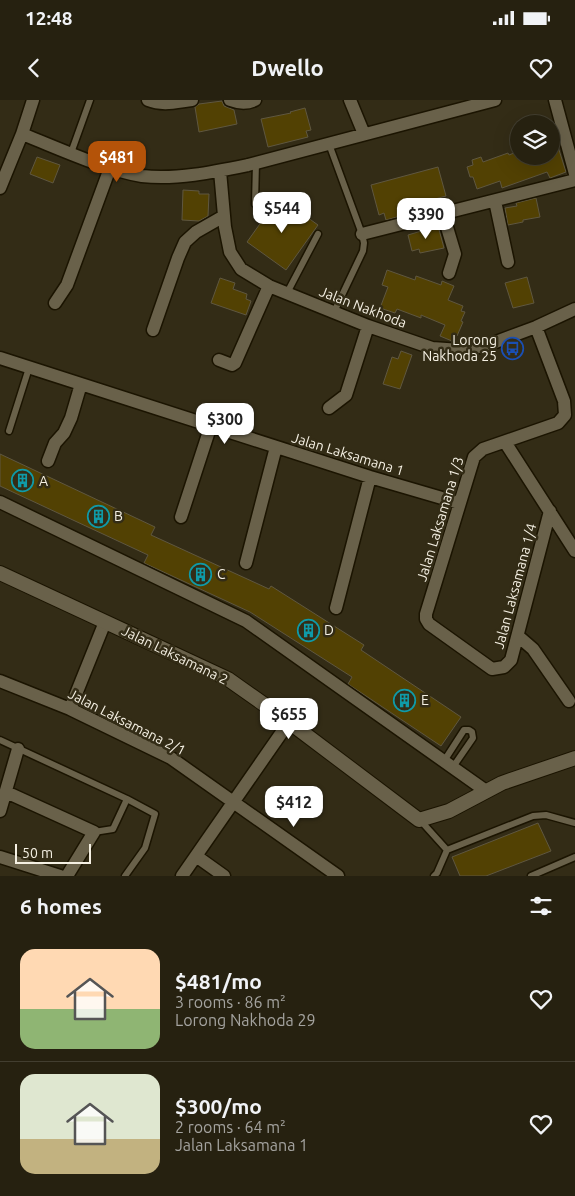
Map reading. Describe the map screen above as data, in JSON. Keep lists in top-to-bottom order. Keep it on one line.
{"streets":{"street":["Jalan Nakhoda","Jalan Laksamana 1","Jalan Laksamana 1/3","Jalan Laksamana 1/4","Jalan Laksamana 2","Jalan Laksamana 2/1"]},"crossings":[["Jalan Laksamana 1","Jalan Laksamana 1/3"],["Jalan Laksamana 1/3","Jalan Laksamana 1/4"]],"places":{"bus stop":["Lorong Nakhoda 25"],"building":["A","B","C","D","E"]},"scale_bar":"50 m","page":{"status":"12:48","header":"Dwello","price":["$481","$544","$390","$300","$655","$412"],"scale":"50 m","heading":"6 homes","list":[{"name":"$481/mo","note":"3 rooms · 86 m² · Lorong Nakhoda 29"},{"name":"$300/mo","note":"2 rooms · 64 m² · Jalan Laksamana 1"}]}}
